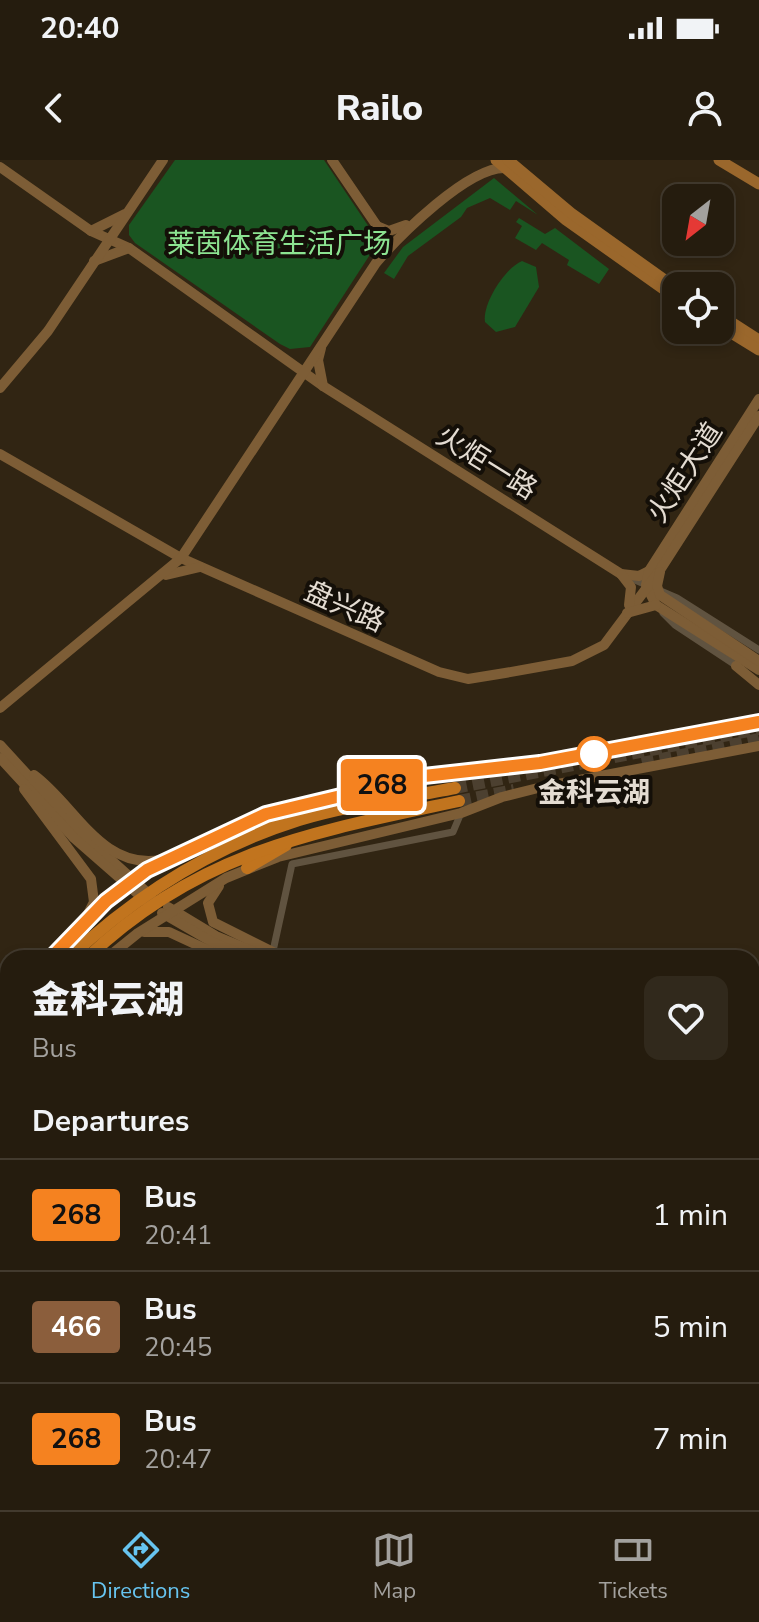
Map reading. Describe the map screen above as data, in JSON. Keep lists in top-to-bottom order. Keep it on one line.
{"streets":{"main road":["火炬一路","火炬大道","盘兴路"]},"parks":["莱茵体育生活广场"],"places":["金科云湖"],"lines":["bus line 268"],"north":"bottom left","page":{"status":"20:40","header":"Railo","on_map":"268","heading":[["金科云湖","Bus"],"Departures"],"list":[{"mark":"268","name":"Bus","note":"20:41","value":"1 min"},{"mark":"466","name":"Bus","note":"20:45","value":"5 min"},{"mark":"268","name":"Bus","note":"20:47","value":"7 min"}],"tabs":["Directions","Map","Tickets"]}}
